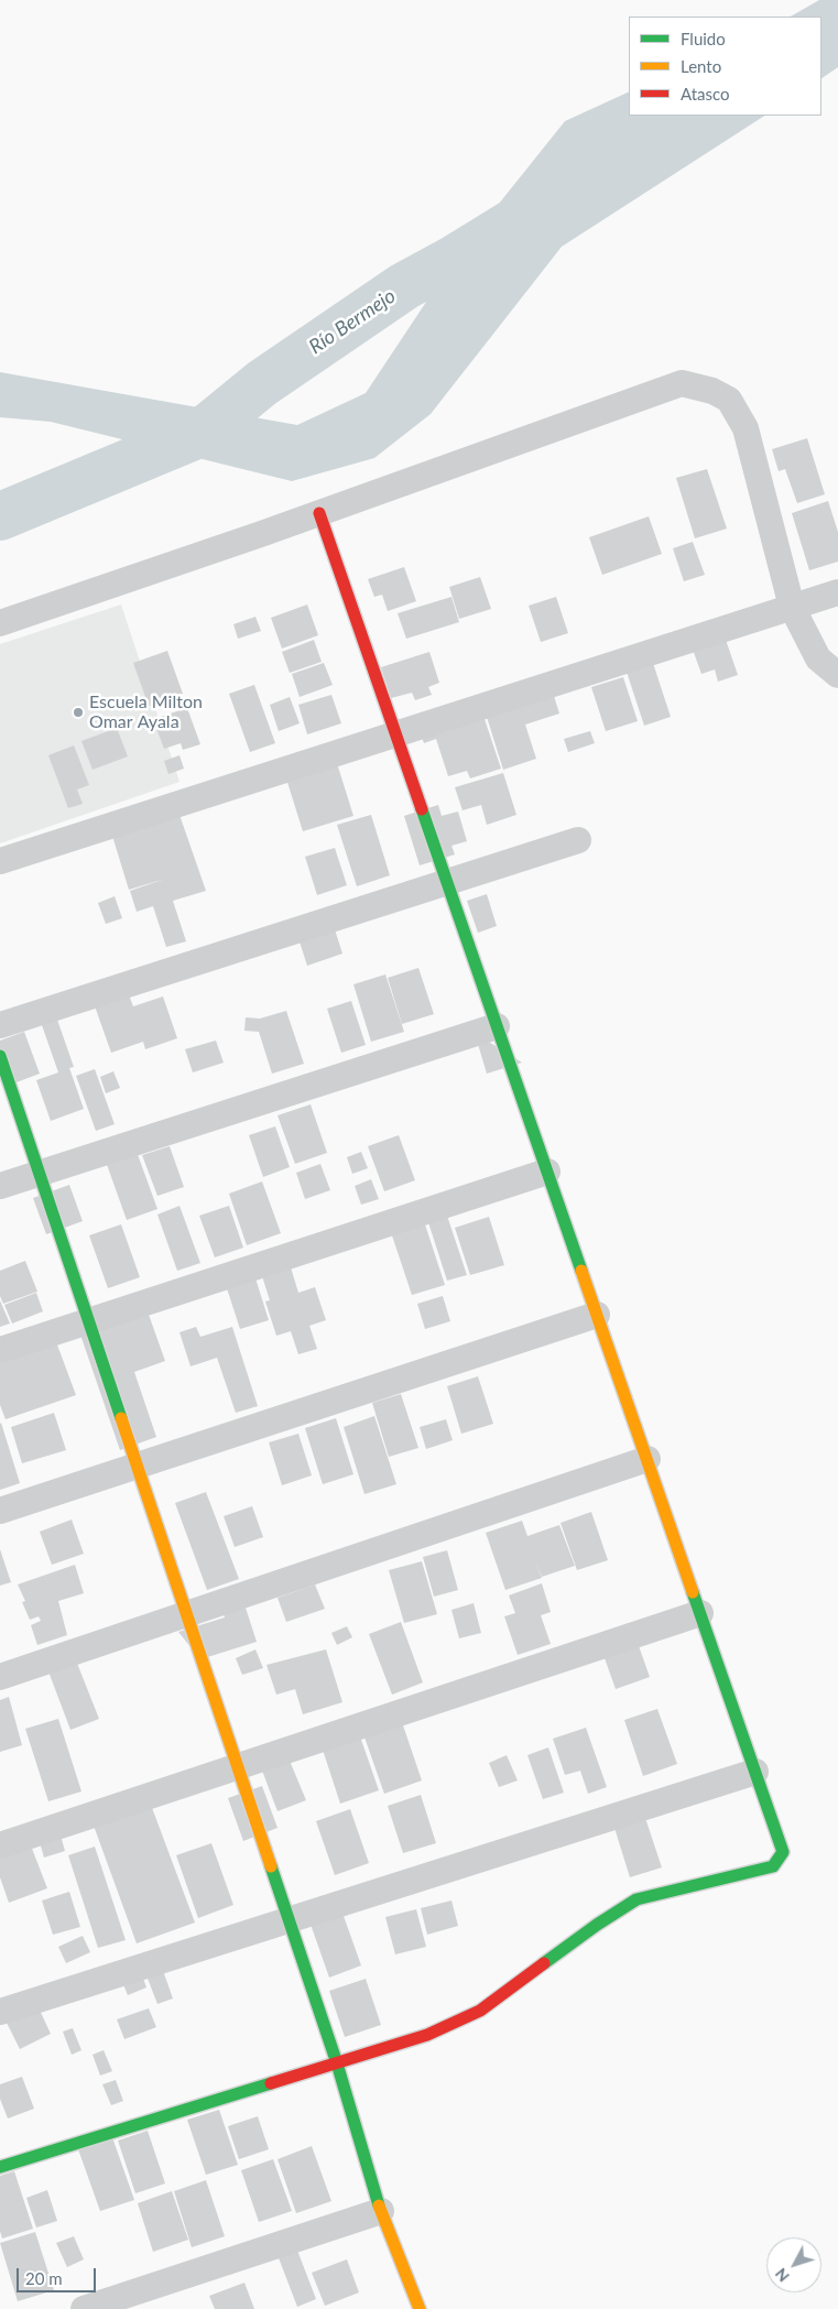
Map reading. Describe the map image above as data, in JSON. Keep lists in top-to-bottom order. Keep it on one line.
{"water":["Río Bermejo"],"places":["Escuela Milton Omar Ayala"],"legend":["Fluido","Lento","Atasco"],"scale_bar":"20 m","north":"bottom left"}
